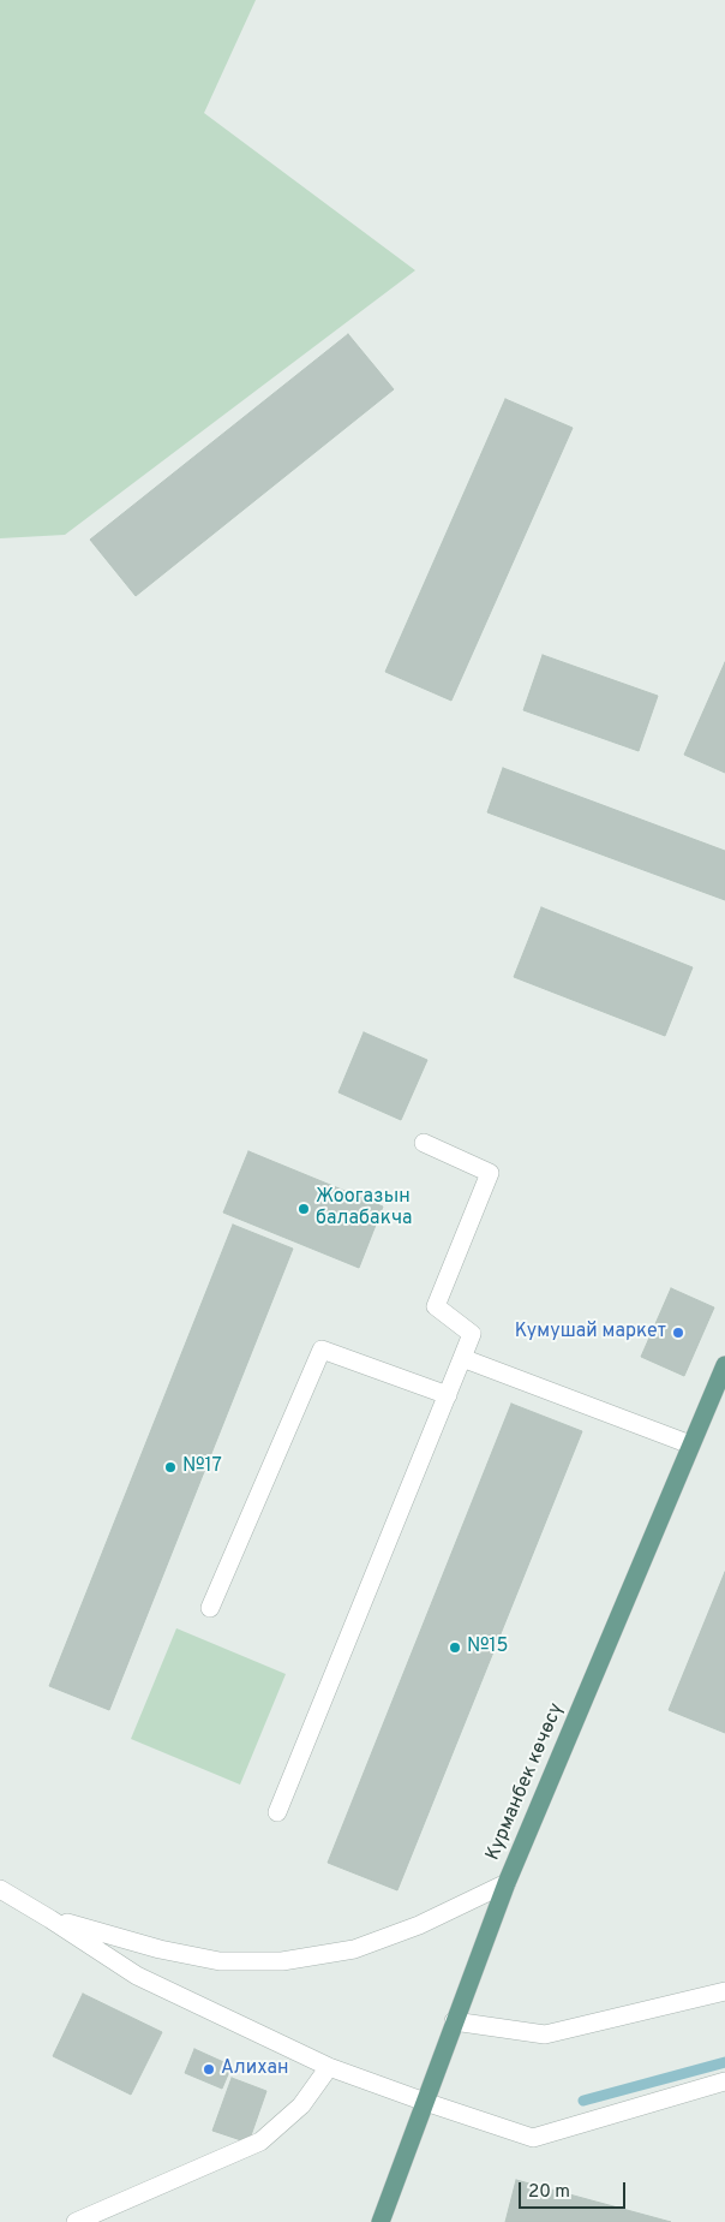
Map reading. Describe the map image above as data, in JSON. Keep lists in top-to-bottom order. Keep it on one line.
{"streets":{"main road":["Курманбек көчөсү"]},"places":["Жоогазын балабакча","Кумушай маркет","№17","№15","Алихан"],"scale_bar":"20 m"}
